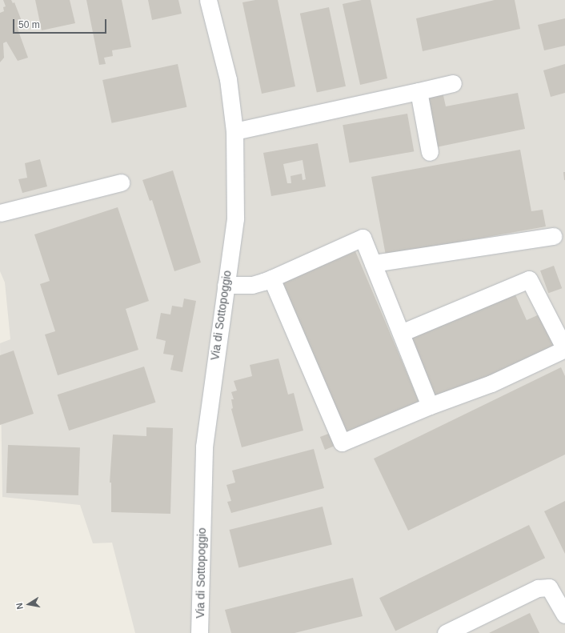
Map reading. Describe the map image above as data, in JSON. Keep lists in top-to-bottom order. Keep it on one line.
{"streets":{"street":["Via di Sottopoggio"]},"scale_bar":"50 m","north":"left"}
